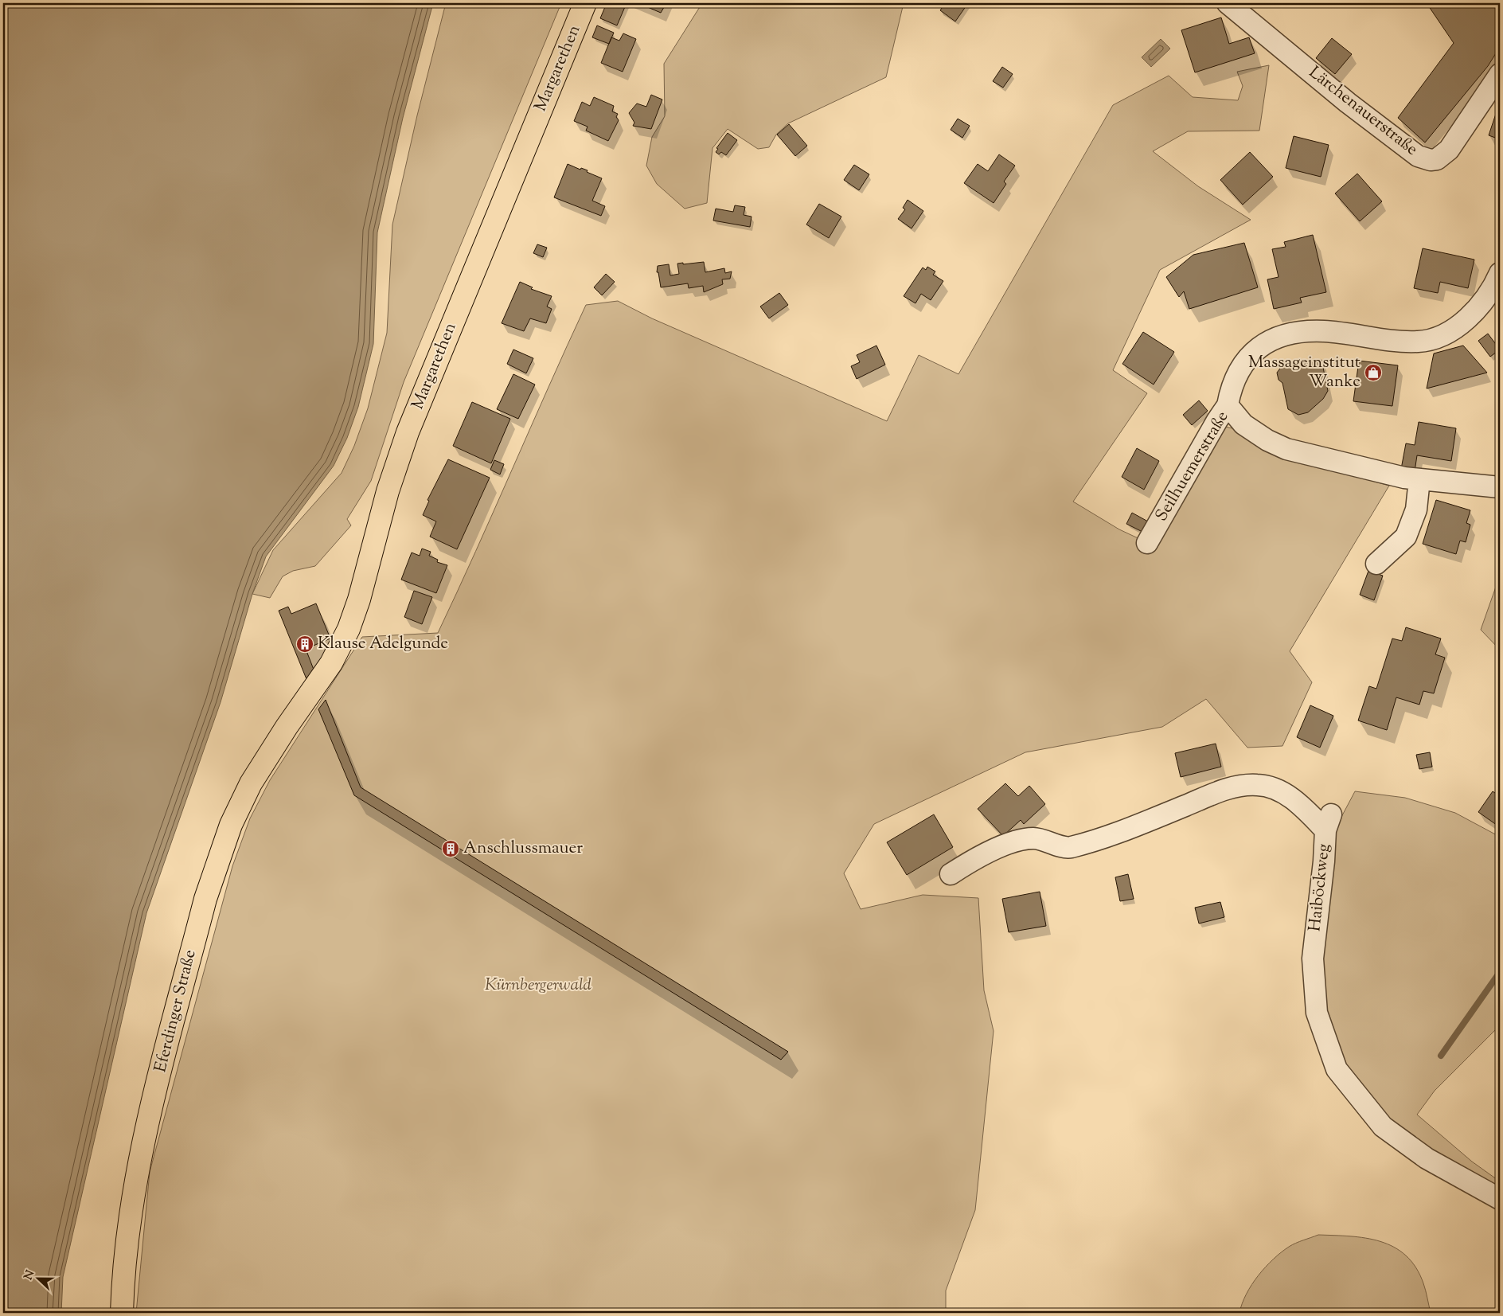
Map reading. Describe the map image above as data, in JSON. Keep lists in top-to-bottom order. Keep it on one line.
{"streets":{"main road":["Margarethen","Eferdinger Straße"],"street":["Lärchenauerstraße","Seilhuemerstraße","Haiböckweg"]},"crossings":[["Margarethen","Eferdinger Straße"]],"parks":["Kürnbergerwald"],"places":{"shop":["Massageinstitut Wanke"],"building":["Klause Adelgunde","Anschlussmauer"]},"north":"left"}
